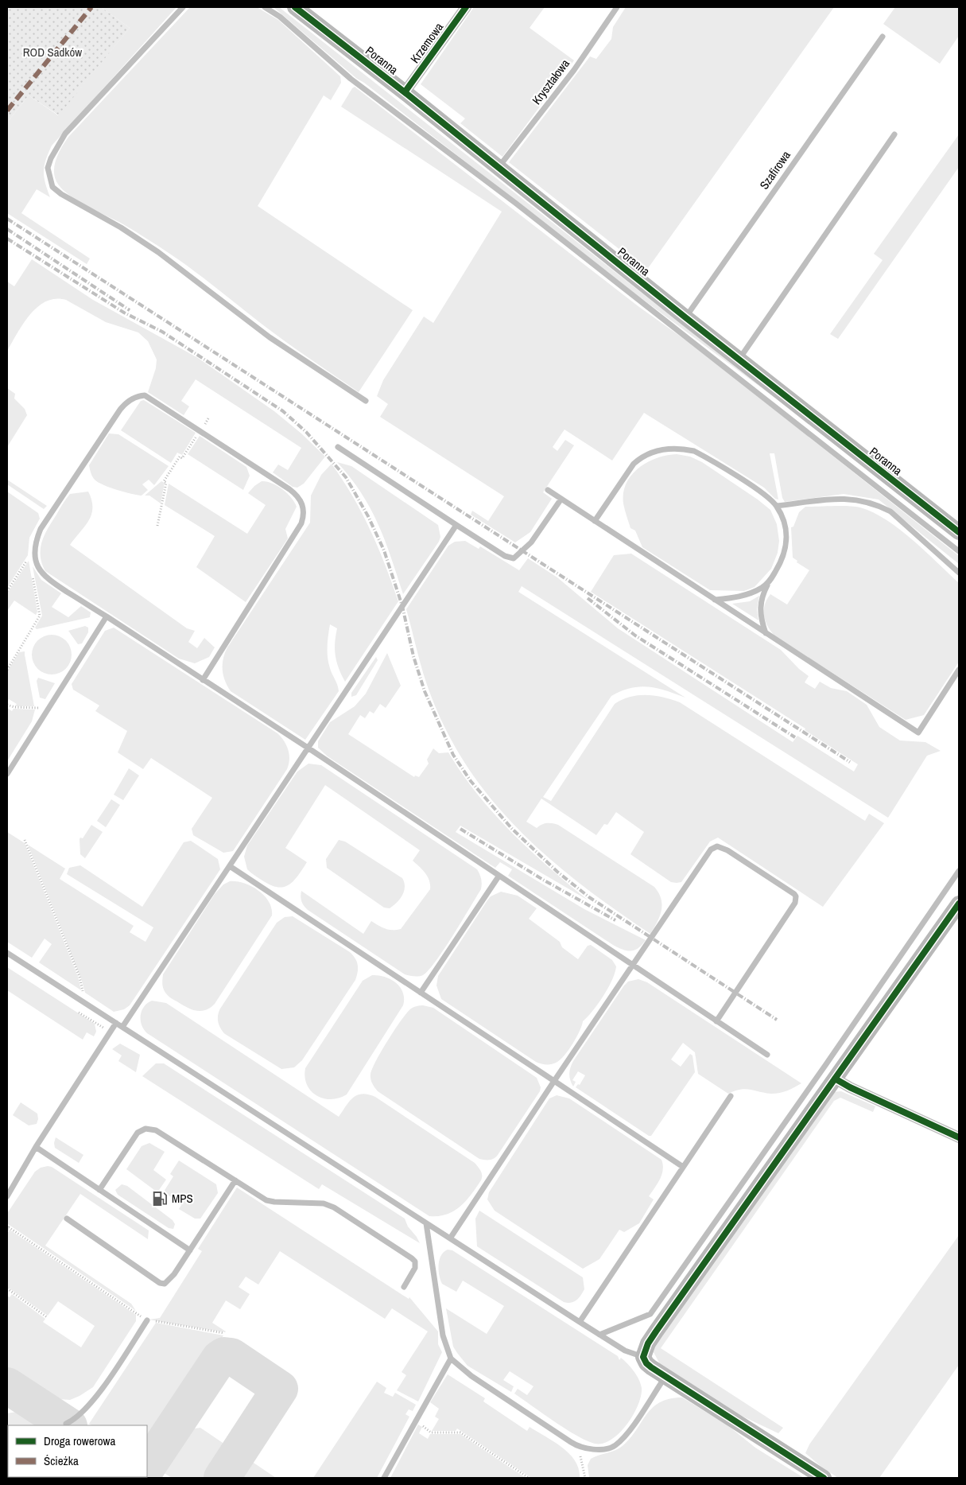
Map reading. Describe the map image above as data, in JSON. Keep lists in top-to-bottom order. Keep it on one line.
{"streets":{"street":["Krzemowa","Poranna"],"lane":["Kryształowa","Szafirowa"]},"crossings":[["Krzemowa","Poranna"],["Poranna","Kryształowa"],["Poranna","Szafirowa"]],"parks":["ROD Sadków"],"places":{"fuel station":["MPS"]},"legend":["Droga rowerowa","Ścieżka"]}
